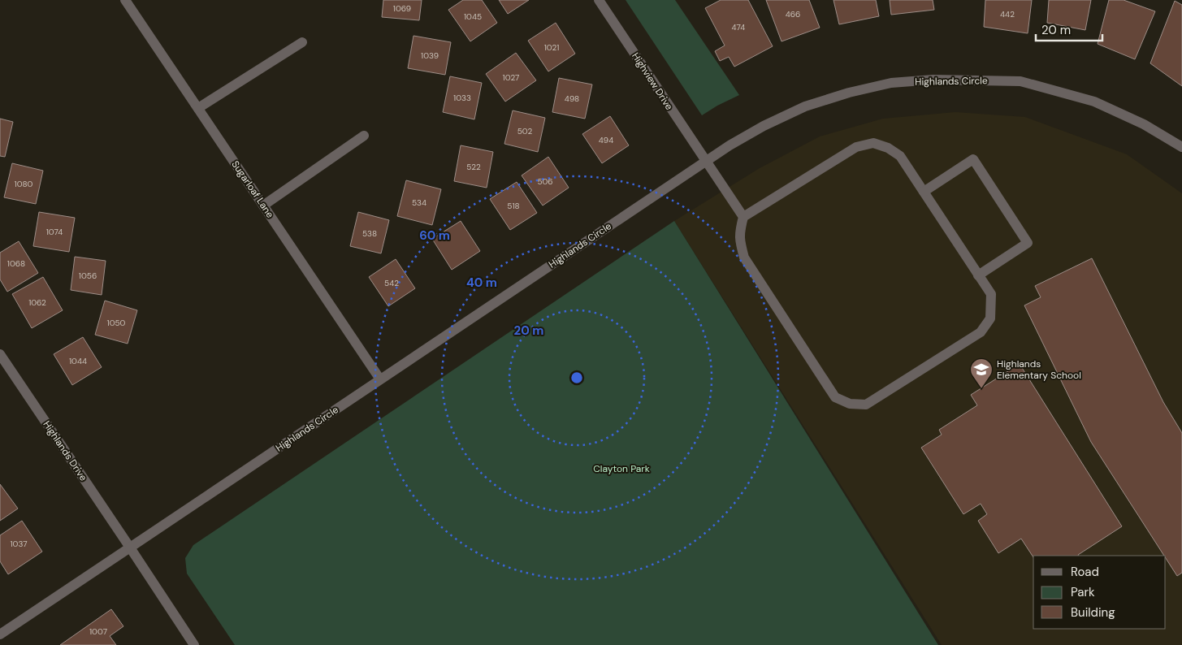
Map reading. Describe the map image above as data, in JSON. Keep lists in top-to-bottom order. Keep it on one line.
{"streets":{"street":["Highview Drive","Highlands Circle","Sugarloaf Lane","Highlands Drive"]},"crossings":[["Highview Drive","Highlands Circle"],["Highlands Circle","Sugarloaf Lane"],["Highlands Circle","Highlands Drive"]],"parks":["Clayton Park"],"places":{"school or university":["Highlands Elementary School"]},"house_numbers":["1069","466","442","1045","474","1021","1039","1027","1033","498","502","494","522","506","1080","534","518","1074","538","1068","1056","542","1062","1050","1044","1037","1007"],"legend":["Road","Park","Building"],"scale_bar":"20 m","rings":["60 m","40 m","20 m"]}
